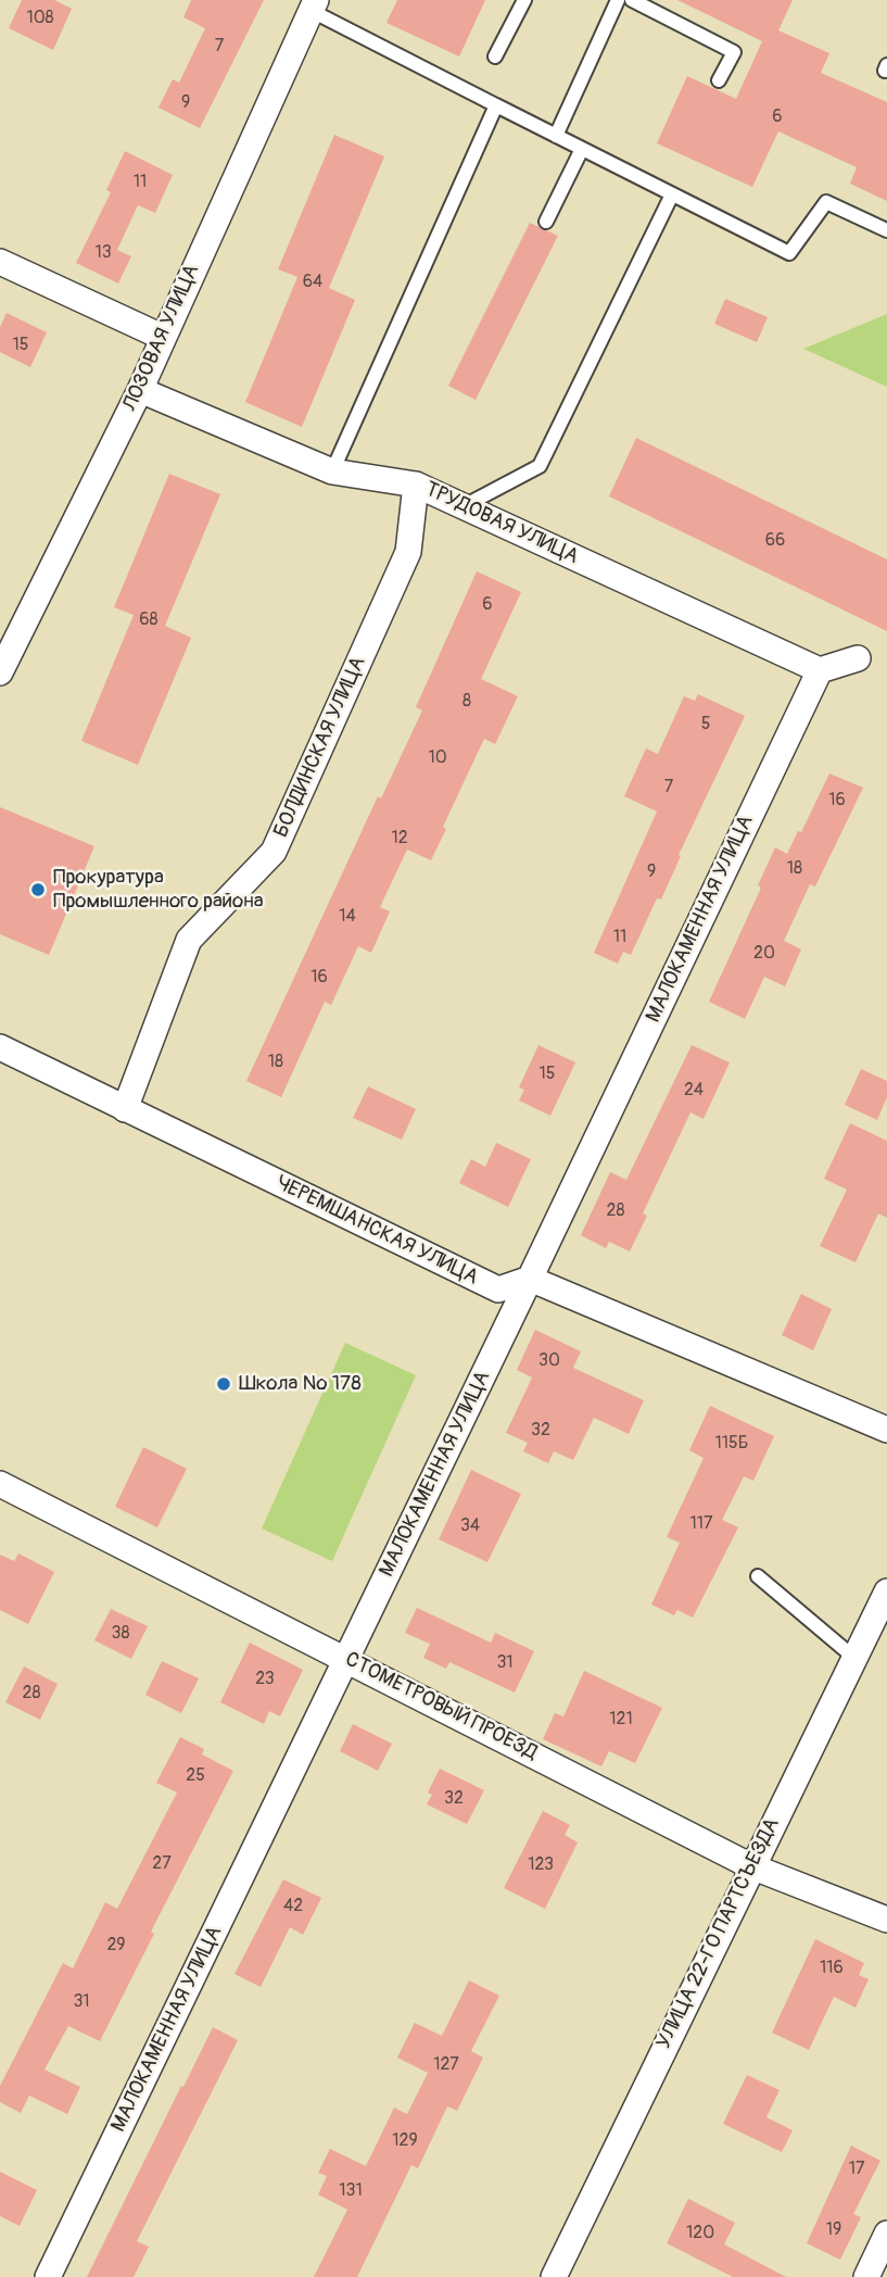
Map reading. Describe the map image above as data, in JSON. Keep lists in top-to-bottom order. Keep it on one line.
{"streets":{"street":["ЛОЗОВАЯ УЛИЦА","ТРУДОВАЯ УЛИЦА","БОЛДИНСКАЯ УЛИЦА","МАЛОКАМЕННАЯ УЛИЦА","ЧЕРЕМШАНСКАЯ УЛИЦА","СТОМЕТРОВЫЙ ПРОЕЗД","УЛИЦА 22-ГО ПАРТСЪЕЗДА"]},"crossings":[["ЛОЗОВАЯ УЛИЦА","ТРУДОВАЯ УЛИЦА"],["ТРУДОВАЯ УЛИЦА","БОЛДИНСКАЯ УЛИЦА"],["ТРУДОВАЯ УЛИЦА","МАЛОКАМЕННАЯ УЛИЦА"],["БОЛДИНСКАЯ УЛИЦА","ЧЕРЕМШАНСКАЯ УЛИЦА"],["МАЛОКАМЕННАЯ УЛИЦА","ЧЕРЕМШАНСКАЯ УЛИЦА"],["МАЛОКАМЕННАЯ УЛИЦА","СТОМЕТРОВЫЙ ПРОЕЗД"],["СТОМЕТРОВЫЙ ПРОЕЗД","УЛИЦА 22-ГО ПАРТСЪЕЗДА"]],"places":["Прокуратура Промышленного района","Школа № 178"],"house_numbers":["108","7","9","6","11","13","64","15","66","6","68","8","5","10","7","16","12","18","9","14","11","20","16","18","15","24","28","30","32","115Б","117","34","38","31","23","28","121","25","32","27","123","42","29","116","31","127","129","17","131","19","120"]}
